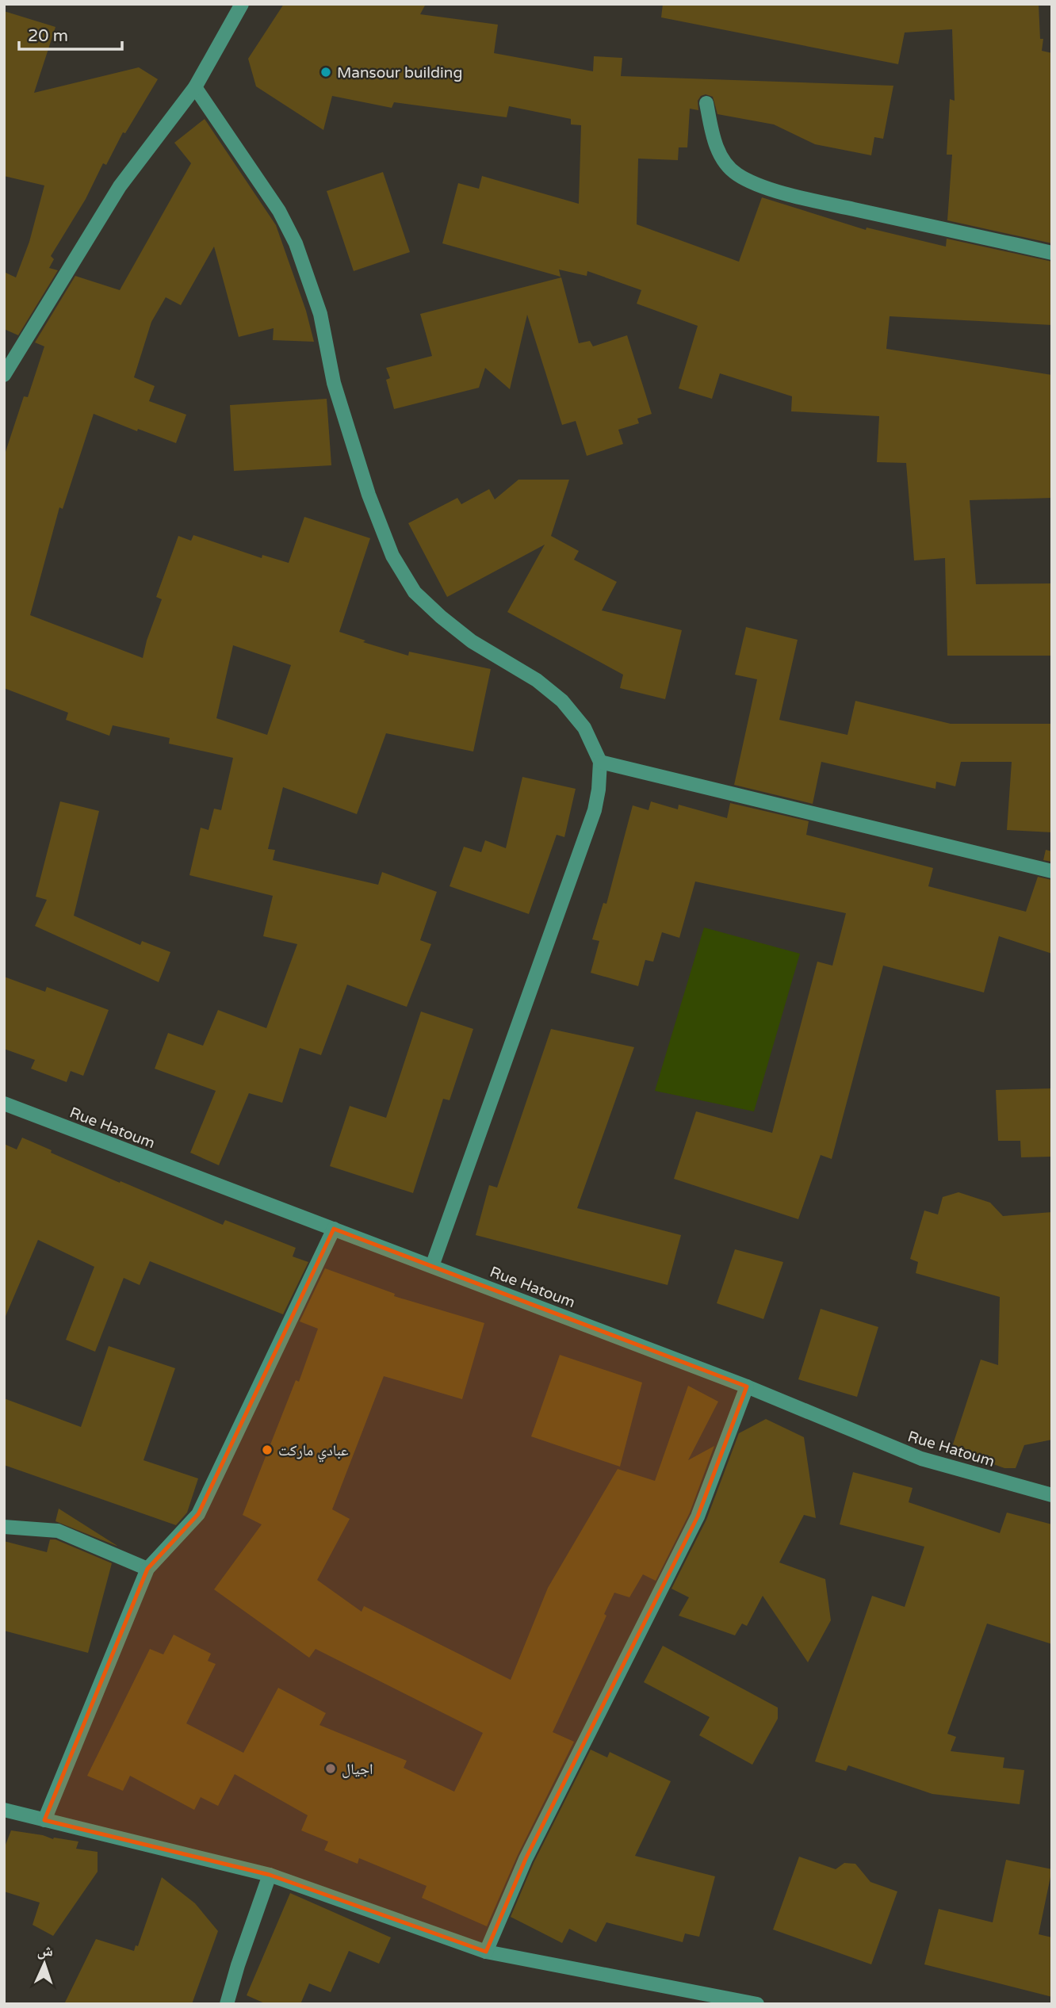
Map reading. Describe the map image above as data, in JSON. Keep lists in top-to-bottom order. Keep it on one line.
{"streets":{"street":["Rue Hatoum"]},"places":["Mansour building","عبادي ماركت","اجيال"],"scale_bar":"20 m","north":"top"}
